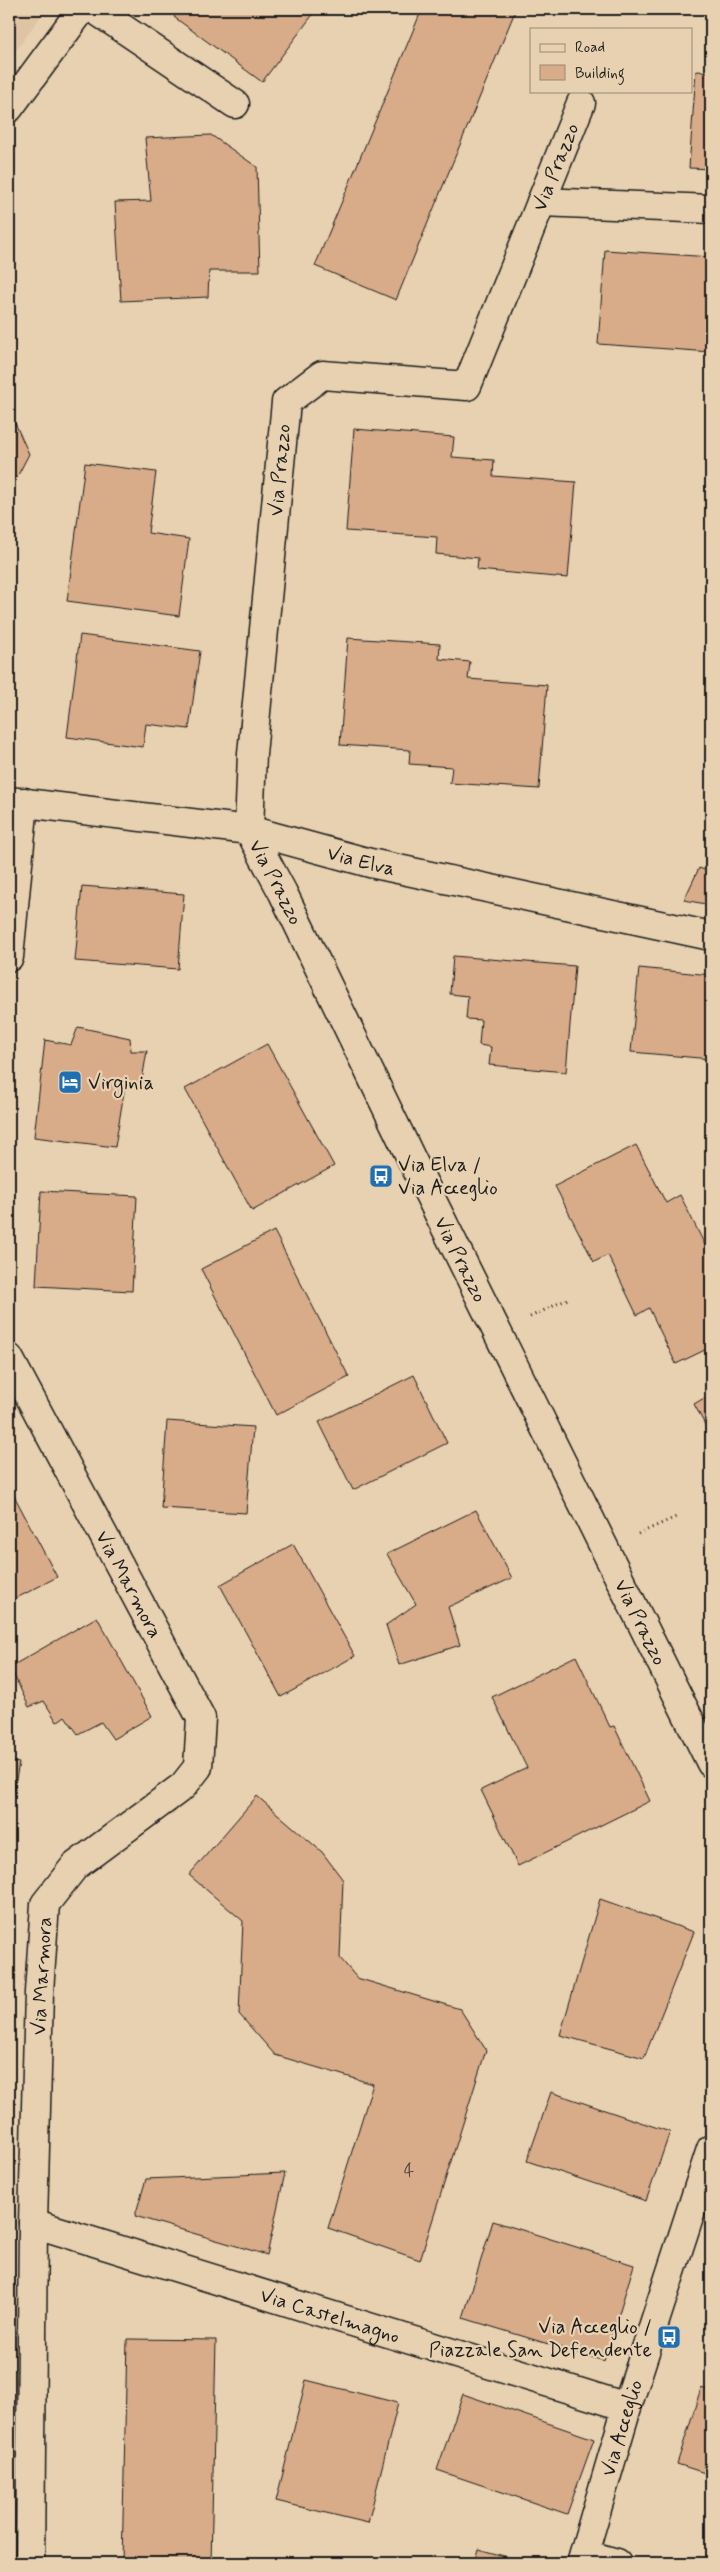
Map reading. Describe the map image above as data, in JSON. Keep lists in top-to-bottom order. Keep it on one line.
{"streets":{"street":["Via Prazzo","Via Elva","Via Marmora","Via Castelmagno","Via Acceglio"]},"crossings":[["Via Prazzo","Via Elva"],["Via Marmora","Via Castelmagno"],["Via Castelmagno","Via Acceglio"]],"places":{"hotel":["Virginia"],"bus stop":["Via Elva / Via Acceglio","Via Acceglio / Piazzale San Defendente"]},"house_numbers":["4"],"legend":["Road","Building"]}
